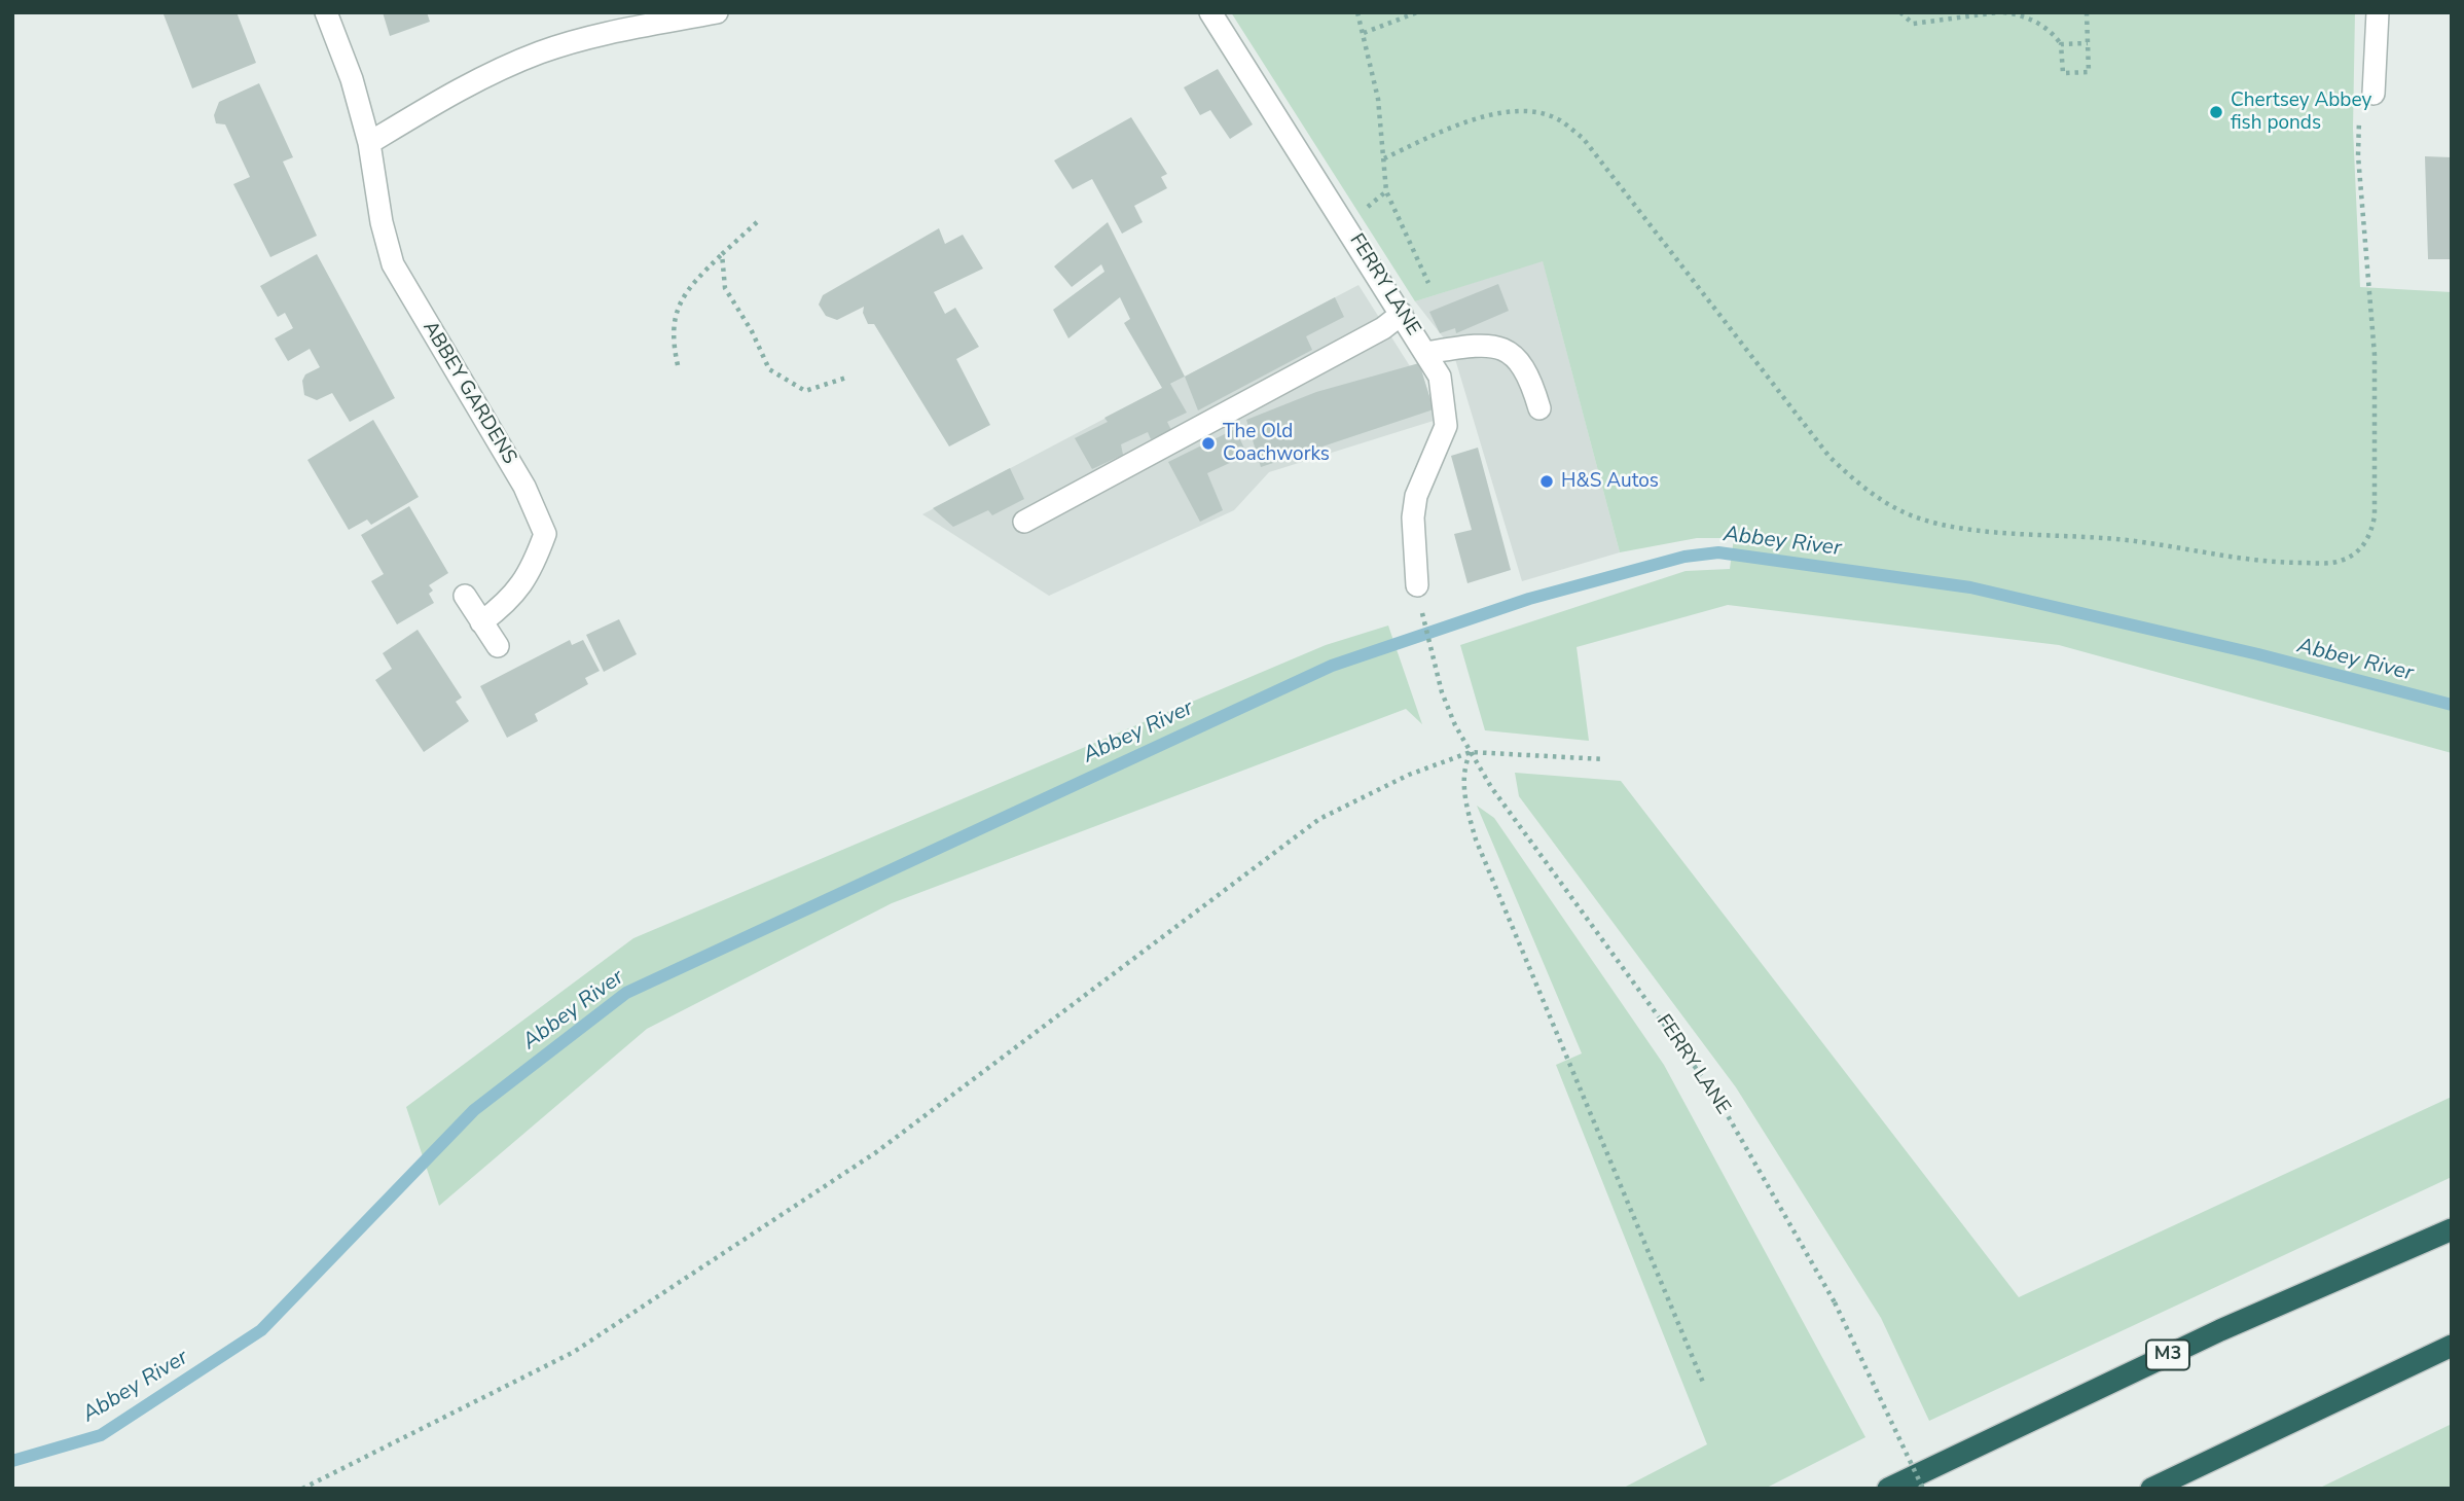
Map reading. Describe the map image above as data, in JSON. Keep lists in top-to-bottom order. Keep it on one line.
{"streets":{"highway":["M3"],"street":["FERRY LANE","ABBEY GARDENS"]},"water":["Abbey River"],"places":["Chertsey Abbey fish ponds","The Old Coachworks","H&S Autos"]}
